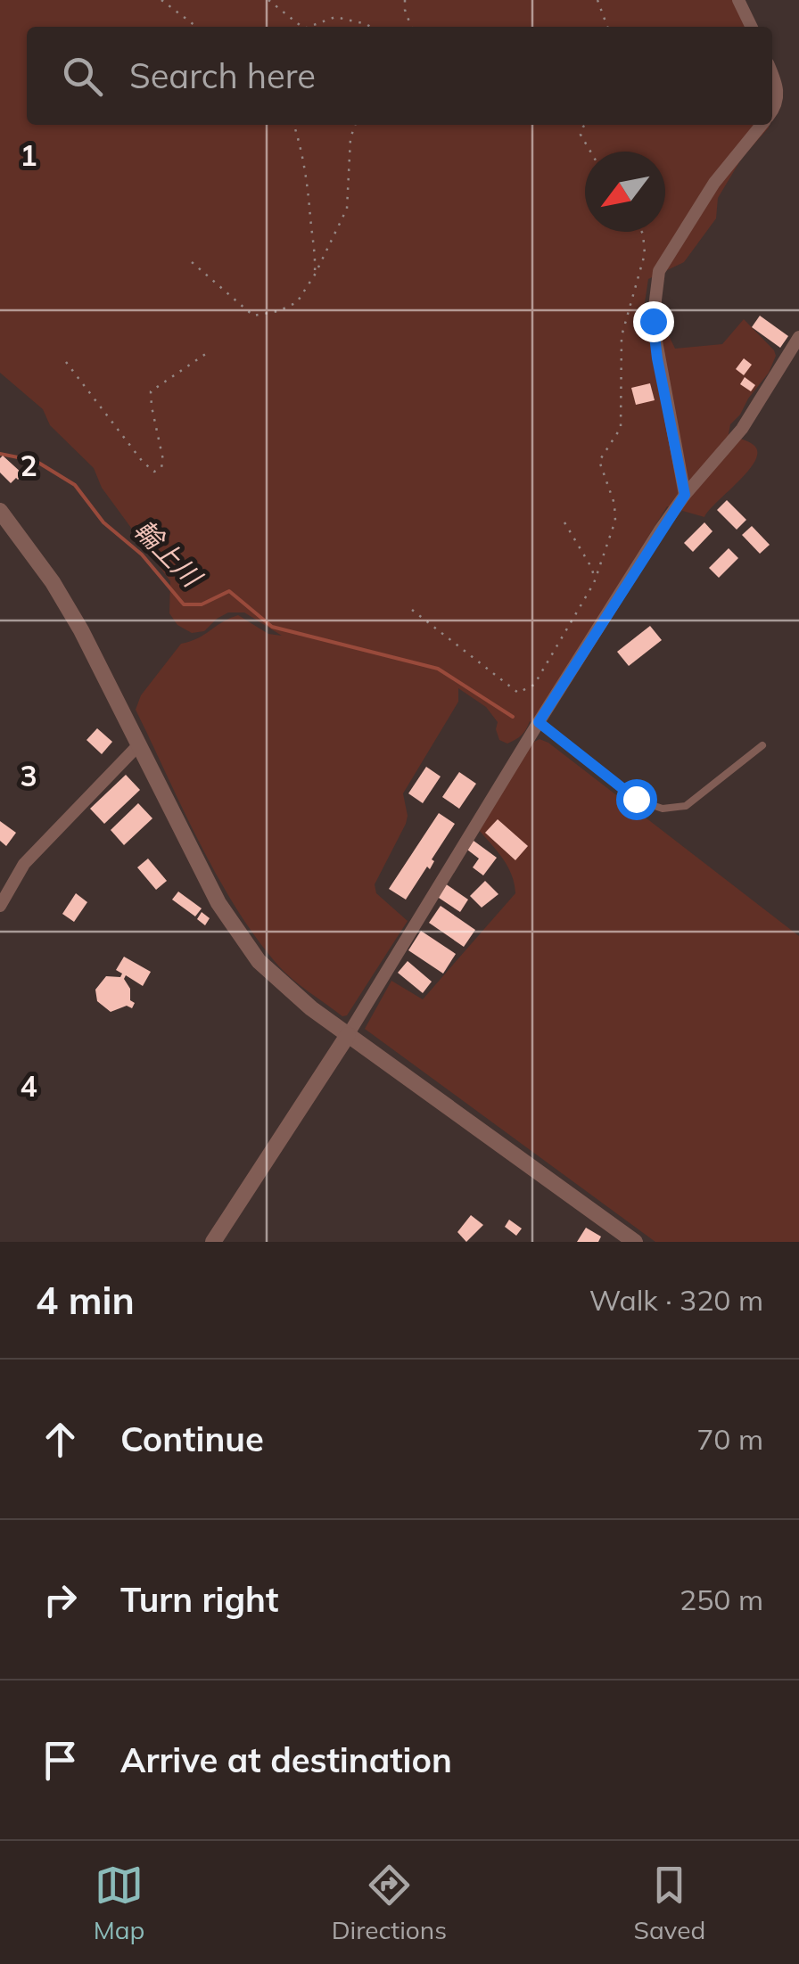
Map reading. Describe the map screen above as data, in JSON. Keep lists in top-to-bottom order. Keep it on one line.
{"water":["輪上川"],"north":"bottom left","page":{"search":"Search here","heading":["4 min","Walk · 320 m"],"list":[["Continue","70 m"],["Turn right","250 m"],"Arrive at destination"],"nav":["Map","Directions","Saved"]},"grid":{"rows":["1","2","3","4"]}}
